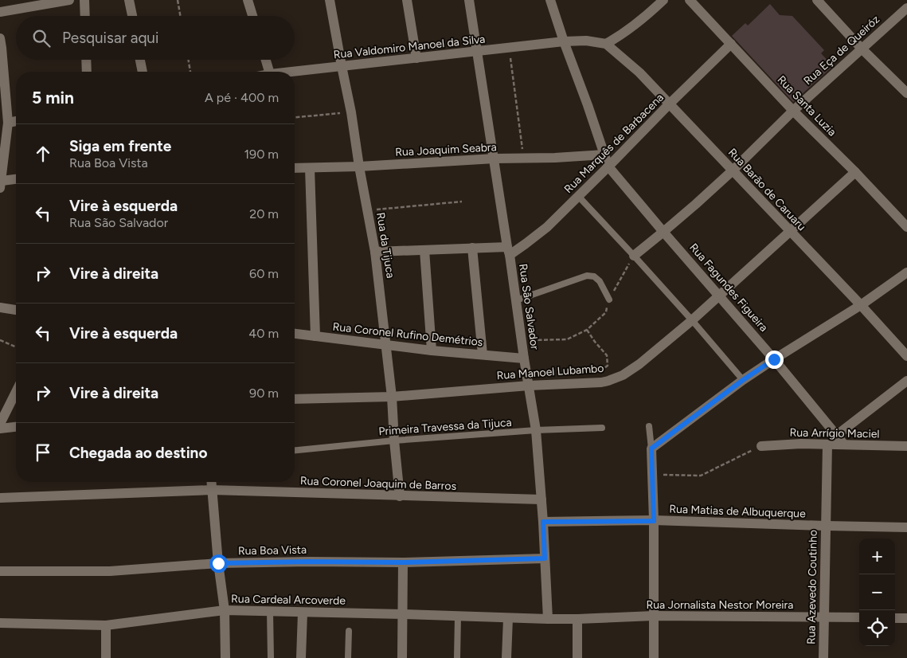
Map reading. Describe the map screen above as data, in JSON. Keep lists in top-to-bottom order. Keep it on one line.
{"streets":{"street":["Rua Valdomiro Manoel da Silva","Rua Eça de Queiróz","Rua Santa Luzia","Rua Marquês de Barbacena","Rua Joaquim Seabra","Rua Barão de Caruaru","Rua da Tijuca","Rua Fagundes Figueira","Rua São Salvador","Rua Coronel Rufino Demétrios","Rua Manoel Lubambo","Rua Arrígio Maciel","Rua Coronel Joaquim de Barros","Rua Matias de Albuquerque","Rua Boa Vista","Rua Azevedo Coutinho","Rua Cardeal Arcoverde","Rua Jornalista Nestor Moreira"],"lane":["Primeira Travessa da Tijuca"]},"crossings":[["Rua Valdomiro Manoel da Silva","Rua Barão de Caruaru"],["Rua Valdomiro Manoel da Silva","Rua da Tijuca"],["Rua Valdomiro Manoel da Silva","Rua São Salvador"],["Rua Eça de Queiróz","Rua Santa Luzia"],["Rua Eça de Queiróz","Rua Barão de Caruaru"],["Rua Eça de Queiróz","Rua Fagundes Figueira"],["Rua Santa Luzia","Rua Marquês de Barbacena"],["Rua Santa Luzia","Rua Manoel Lubambo"],["Rua Marquês de Barbacena","Rua Barão de Caruaru"],["Rua Marquês de Barbacena","Rua Fagundes Figueira"],["Rua Marquês de Barbacena","Rua São Salvador"],["Rua Joaquim Seabra","Rua da Tijuca"],["Rua Joaquim Seabra","Rua São Salvador"],["Rua Barão de Caruaru","Rua Manoel Lubambo"],["Rua da Tijuca","Rua Coronel Rufino Demétrios"],["Rua da Tijuca","Rua Manoel Lubambo"],["Rua da Tijuca","Primeira Travessa da Tijuca"],["Rua da Tijuca","Rua Coronel Joaquim de Barros"],["Rua Fagundes Figueira","Rua Manoel Lubambo"],["Rua Fagundes Figueira","Rua Arrígio Maciel"],["Rua São Salvador","Rua Coronel Rufino Demétrios"],["Rua São Salvador","Rua Manoel Lubambo"],["Rua São Salvador","Primeira Travessa da Tijuca"],["Rua São Salvador","Rua Coronel Joaquim de Barros"],["Rua São Salvador","Rua Matias de Albuquerque"],["Rua São Salvador","Rua Boa Vista"],["Rua São Salvador","Rua Cardeal Arcoverde"],["Rua Arrígio Maciel","Rua Azevedo Coutinho"],["Rua Matias de Albuquerque","Rua Azevedo Coutinho"],["Rua Azevedo Coutinho","Rua Jornalista Nestor Moreira"],["Rua Cardeal Arcoverde","Rua Jornalista Nestor Moreira"]],"page":{"search":"Pesquisar aqui","heading":["5 min","A pé · 400 m"],"list":[["Siga em frente","Rua Boa Vista","190 m"],["Vire à esquerda","Rua São Salvador","20 m"],["Vire à direita","60 m"],["Vire à esquerda","40 m"],["Vire à direita","90 m"],"Chegada ao destino"],"map_buttons":["+","−"]}}
